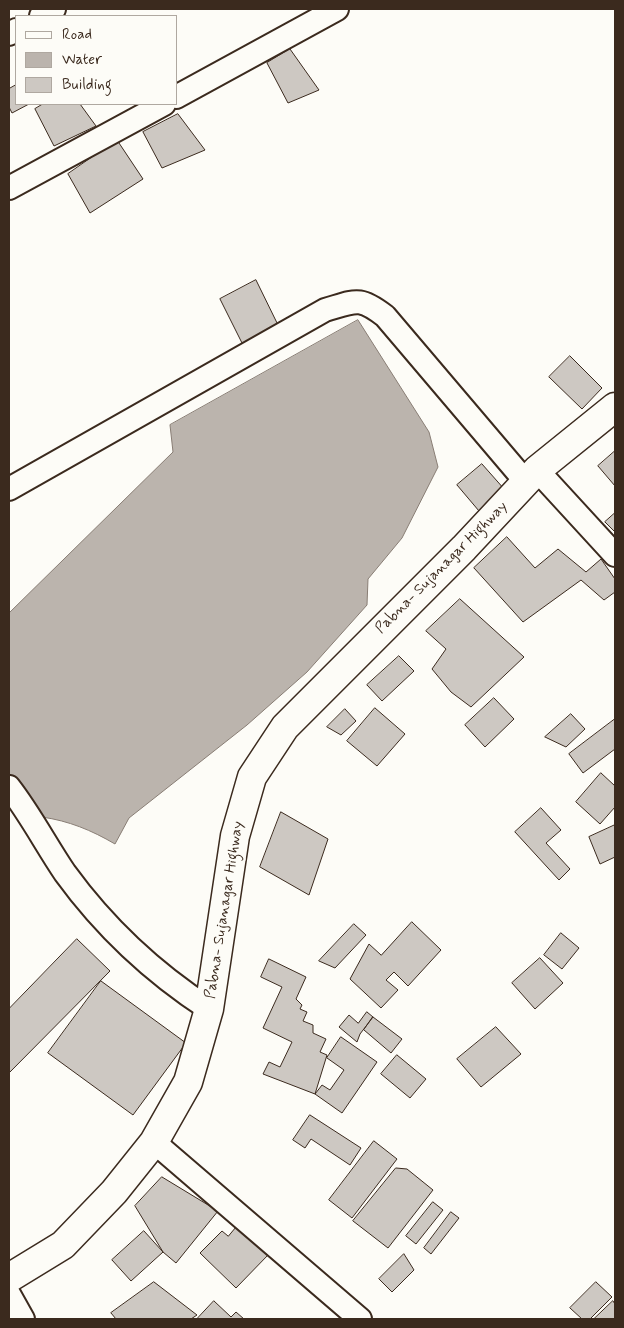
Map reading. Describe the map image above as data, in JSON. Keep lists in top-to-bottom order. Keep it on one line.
{"streets":{"main road":["Pabna- Sujanagar Highway"]},"legend":["Road","Water","Building"]}
